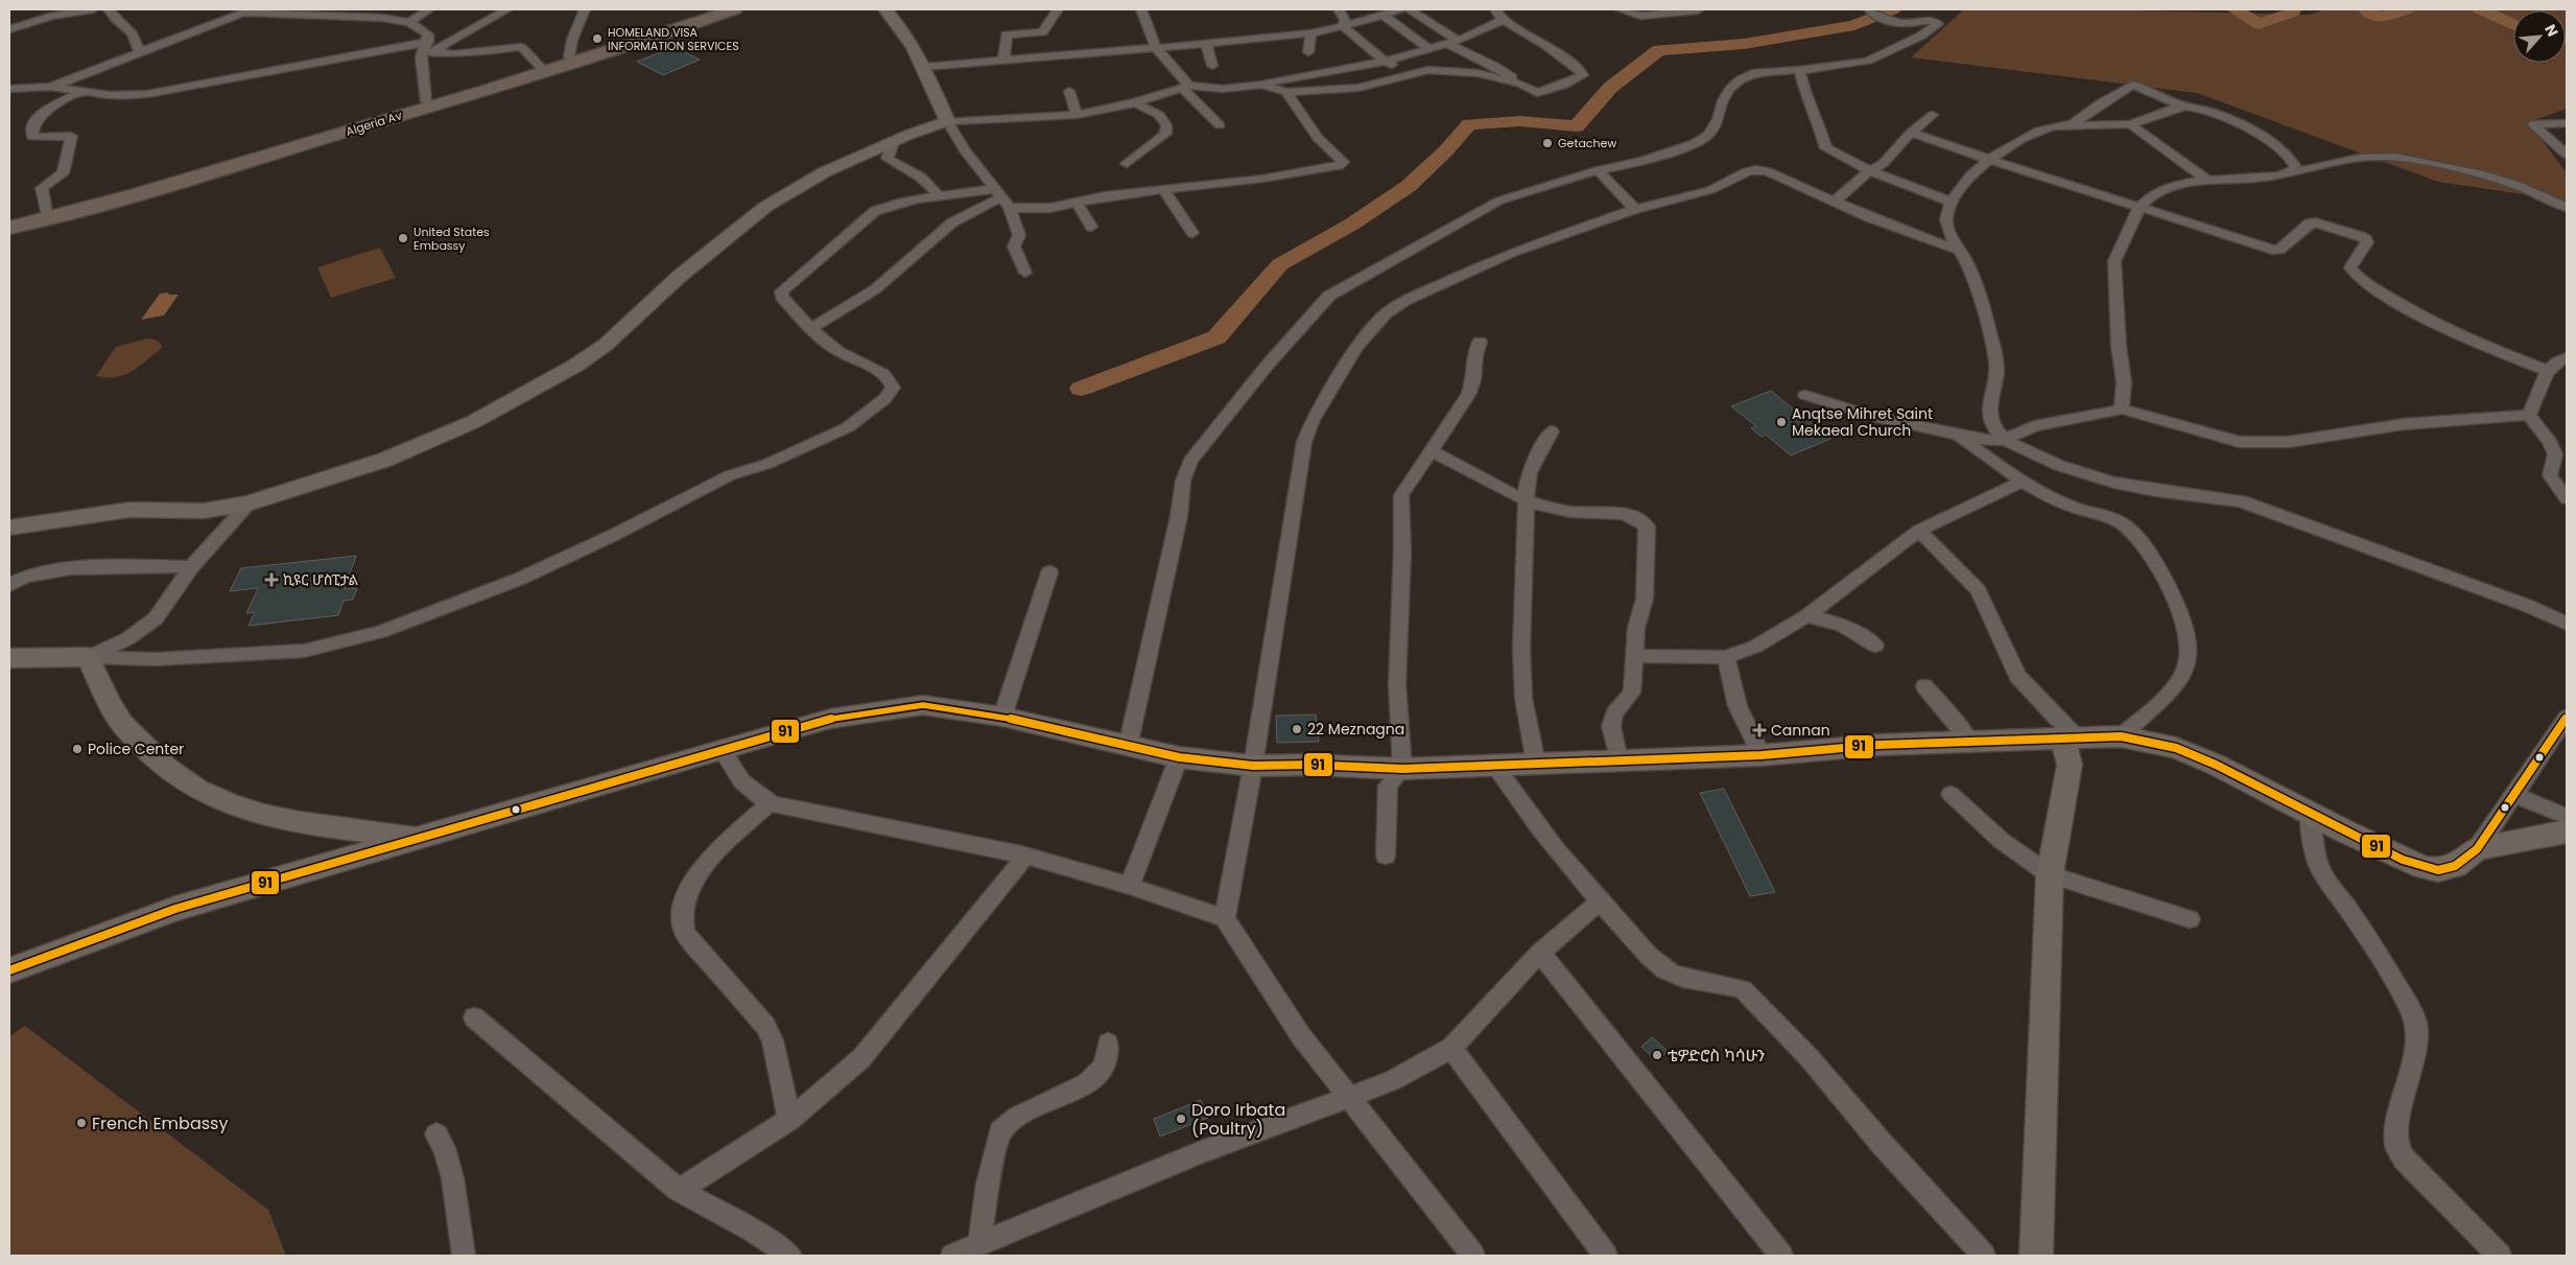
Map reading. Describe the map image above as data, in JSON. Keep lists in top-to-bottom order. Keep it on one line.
{"streets":{"main road":["Algeria Av"]},"places":{"other":["HOMELAND VISA INFORMATION SERVICES","Getachew","United States Embassy","Anqtse Mihret Saint Mekaeal Church","22 Meznagna","Police Center","ቴዎድሮስ ካሳሁን","Doro Irbata (Poultry)","French Embassy"],"health":["ኪዩር ሆስፒታል","Cannan"]},"lines":["transit line 91"],"north":"top right"}
